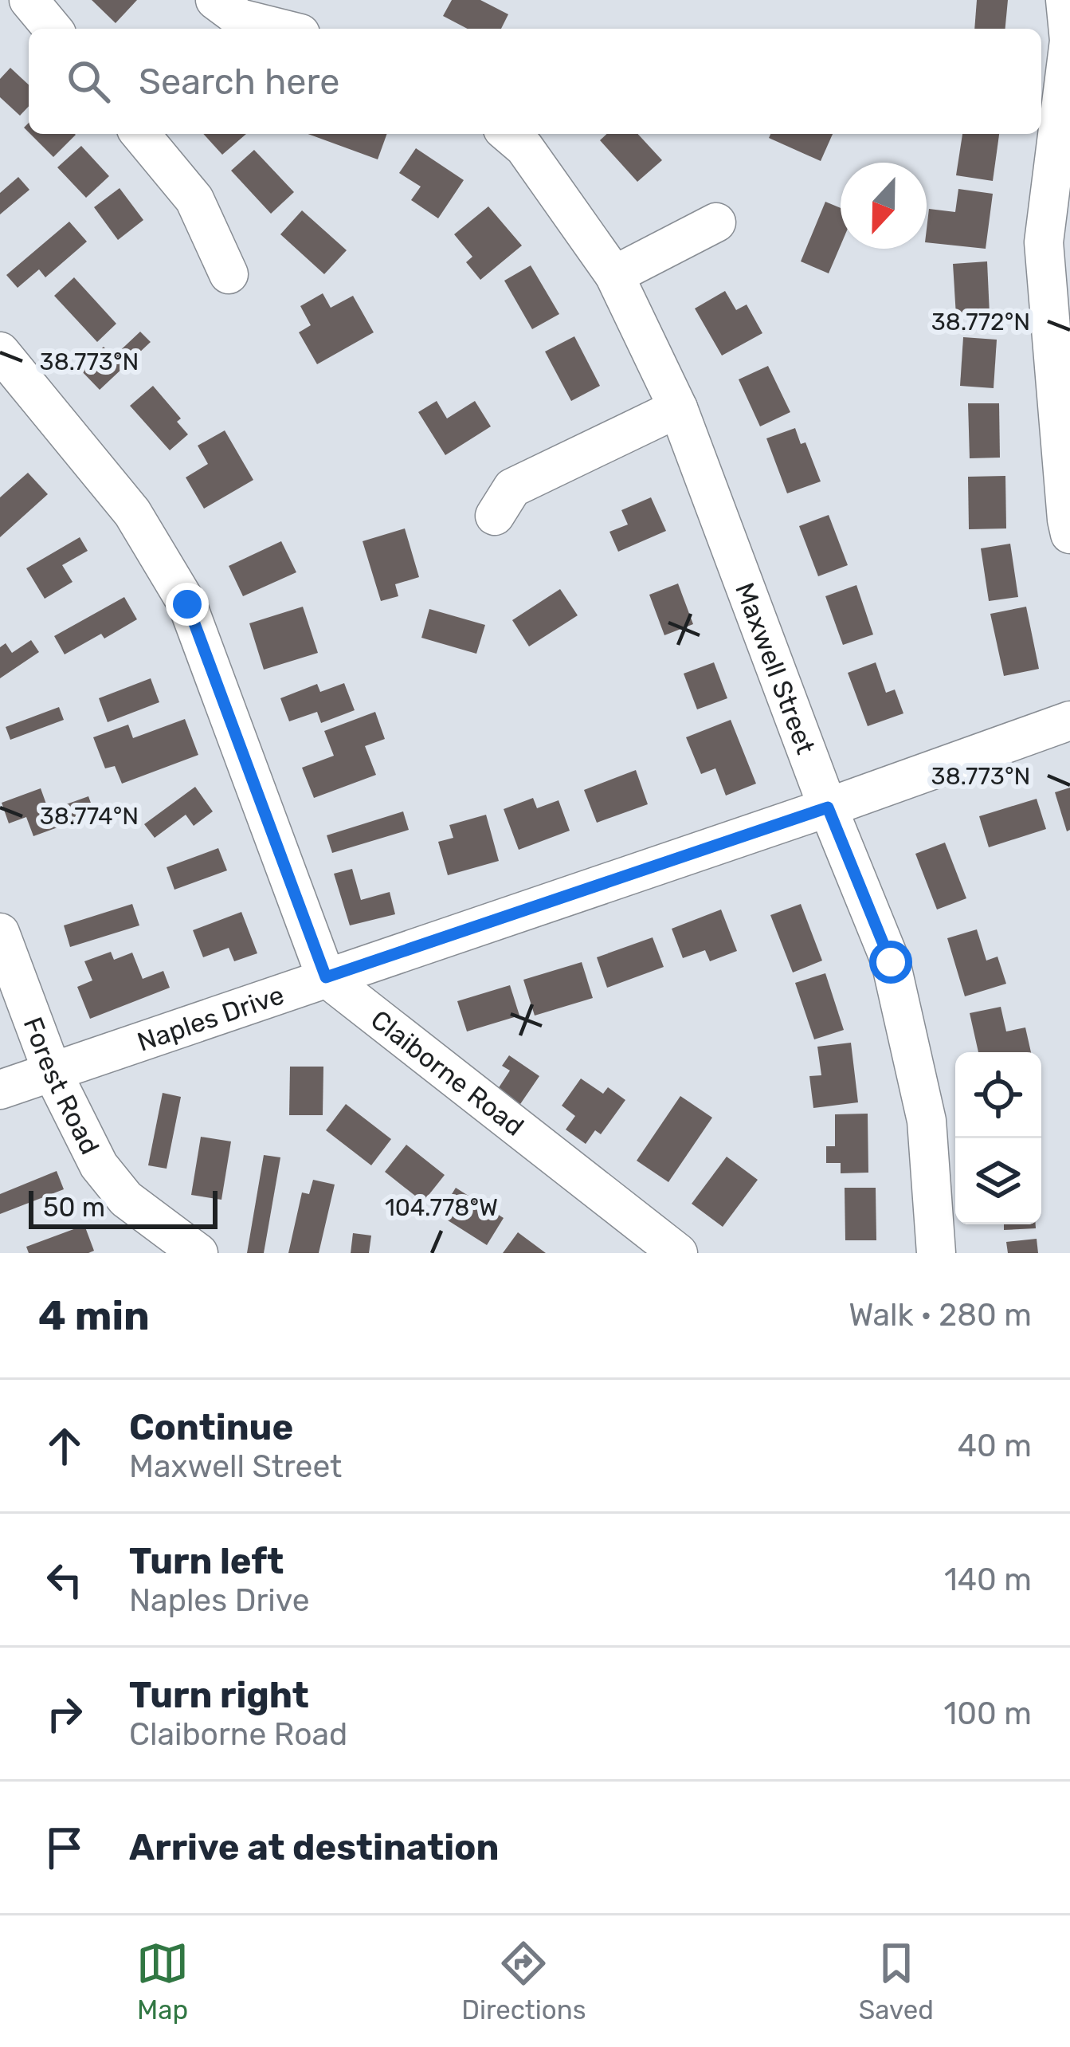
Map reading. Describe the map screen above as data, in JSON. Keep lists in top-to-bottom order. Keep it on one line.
{"streets":{"street":["Maxwell Street","Naples Drive","Claiborne Road","Forest Road"]},"crossings":[["Maxwell Street","Naples Drive"],["Naples Drive","Claiborne Road"],["Naples Drive","Forest Road"]],"scale_bar":"50 m","north":"bottom","page":{"search":"Search here","scale":"50 m","heading":["4 min","Walk · 280 m"],"list":[["Continue","Maxwell Street","40 m"],["Turn left","Naples Drive","140 m"],["Turn right","Claiborne Road","100 m"],"Arrive at destination"],"nav":["Map","Directions","Saved"]},"coordinates":["38.772°N","38.773°N","38.774°N","104.778°W"]}
